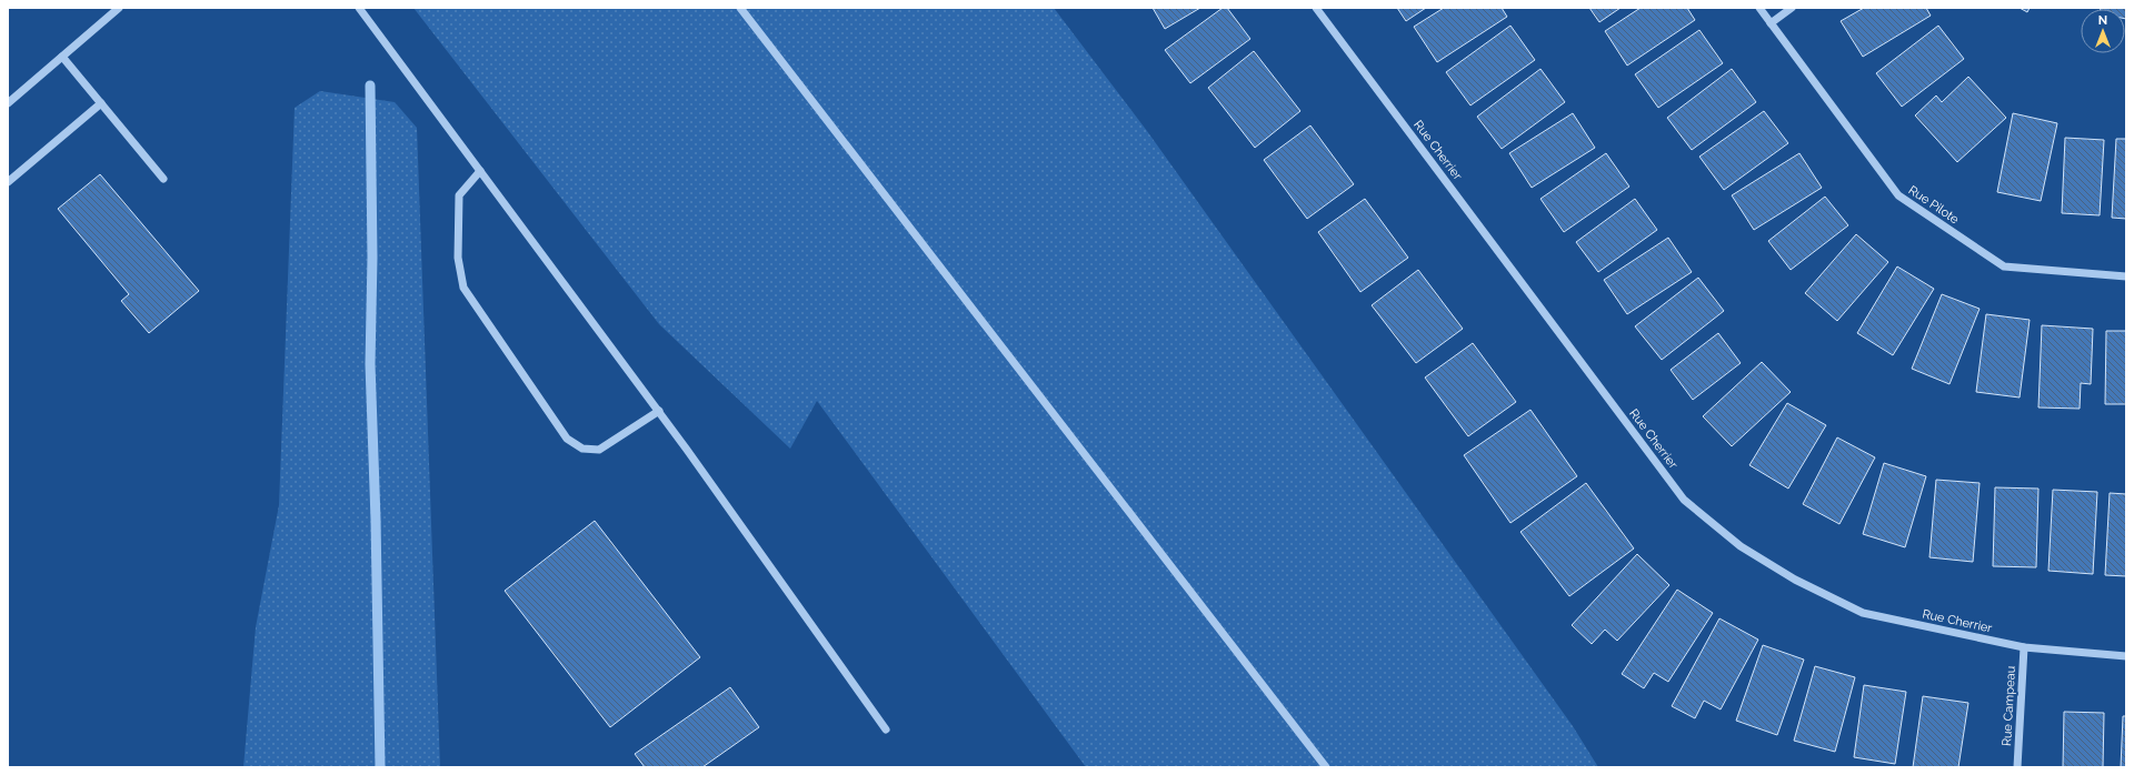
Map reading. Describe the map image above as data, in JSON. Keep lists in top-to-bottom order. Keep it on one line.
{"streets":{"street":["Rue Cherrier","Rue Pilote","Rue Campeau"]},"crossings":[["Rue Cherrier","Rue Campeau"]],"north":"top"}
